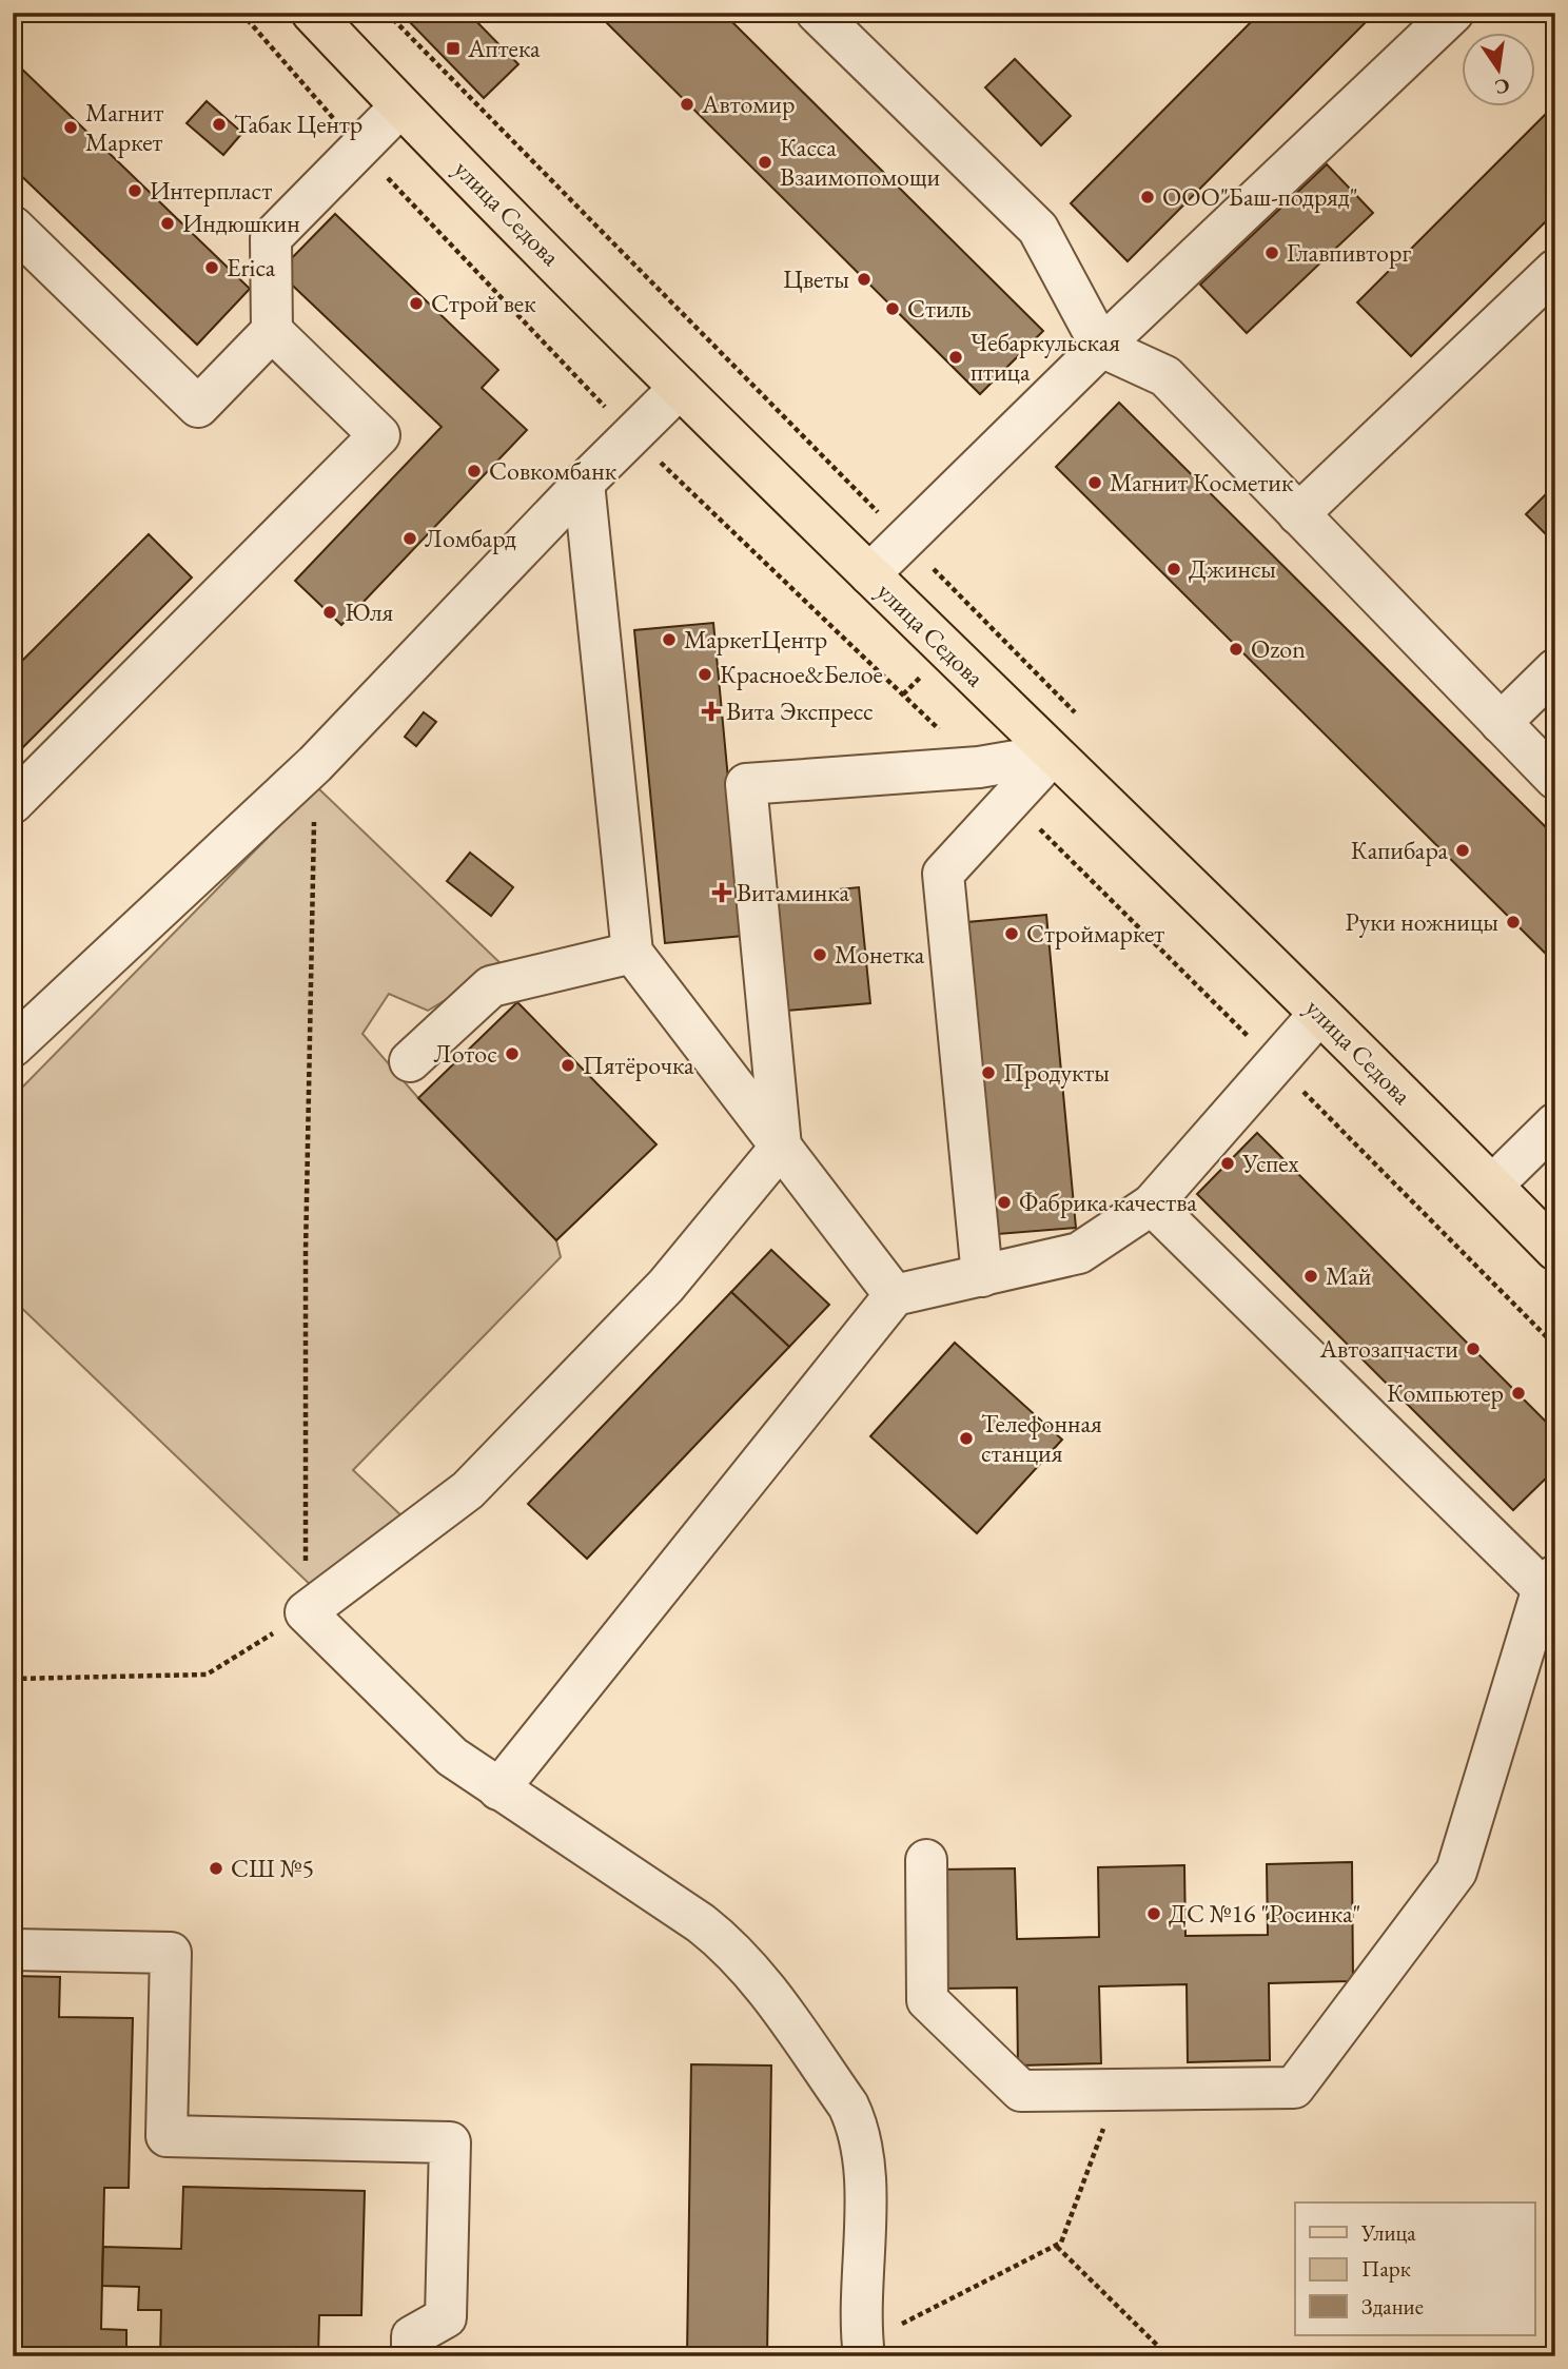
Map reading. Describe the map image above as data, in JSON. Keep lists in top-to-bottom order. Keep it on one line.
{"streets":{"main road":["улица Седова"]},"places":{"transit":["Аптека"],"other":["Автомир","Табак Центр","Магнит Маркет","Касса Взаимопомощи","Интерпласт","ООО\"Баш-подряд\"","Индюшкин","Главпивторг","Erica","Цветы","Строй век","Стиль","Чебаркульская птица","Совкомбанк","Магнит Косметик","Ломбард","Джинсы","Юля","МаркетЦентр","Ozon","Красное&Белое","Капибара","Руки ножницы","Строймаркет","Монетка","Лотос","Пятёрочка","Продукты","Успех","Фабрика качества","Май","Автозапчасти","Компьютер","Телефонная станция","СШ №5","ДС №16 \"Росинка\""],"health":["Вита Экспресс","Витаминка"]},"legend":["Улица","Парк","Здание"],"north":"bottom"}
